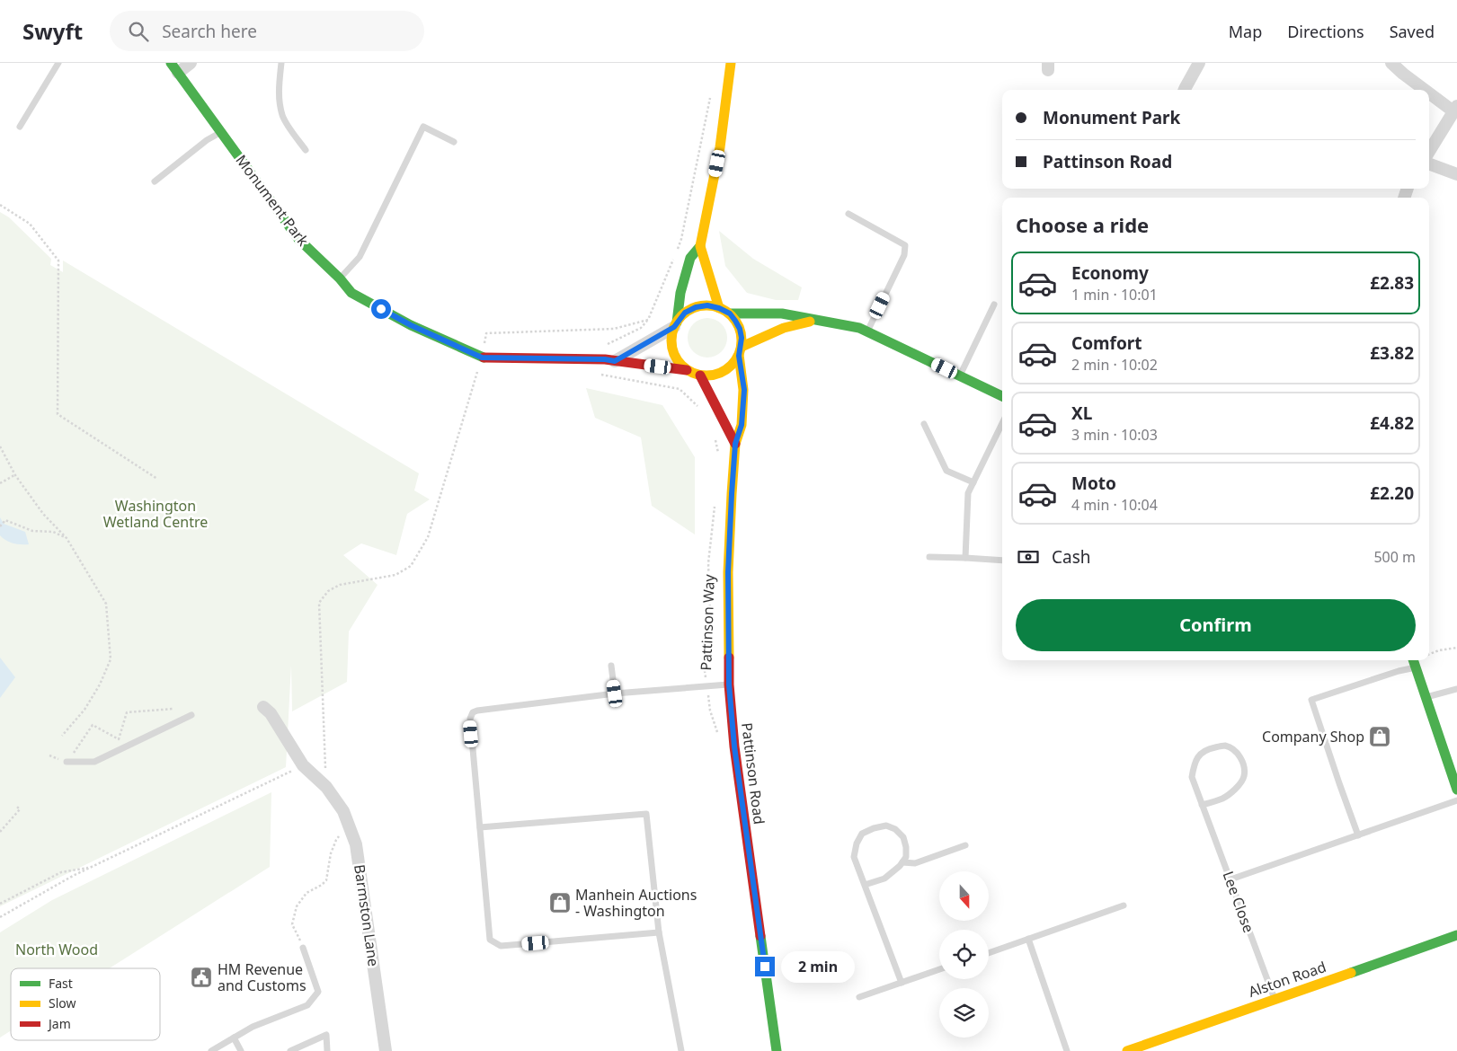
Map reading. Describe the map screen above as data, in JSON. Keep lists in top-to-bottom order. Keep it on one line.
{"streets":{"street":["Monument Park","Pattinson Road","Barmston Lane","Alston Road"],"lane":["Lee Close"],"path":["Pattinson Way"]},"crossings":[["Monument Park","Pattinson Road"],["Lee Close","Alston Road"]],"parks":["Washington Wetland Centre","North Wood"],"places":{"shop":["Company Shop","Manhein Auctions - Washington"],"public building":["HM Revenue and Customs"]},"legend":["Fast","Slow","Jam"],"north":"bottom","page":{"header":"Swyft","search":"Search here","nav":["Map","Directions","Saved"],"banner":["Monument Park","Pattinson Road"],"heading":"Choose a ride","list":[{"name":"Economy","note":"1 min · 10:01","value":"£2.83"},{"name":"Comfort","note":"2 min · 10:02","value":"£3.82"},{"name":"XL","note":"3 min · 10:03","value":"£4.82"},{"name":"Moto","note":"4 min · 10:04","value":"£2.20"}],"pay":["Cash","500 m"],"buttons":"Confirm","bubble":"2 min"}}
